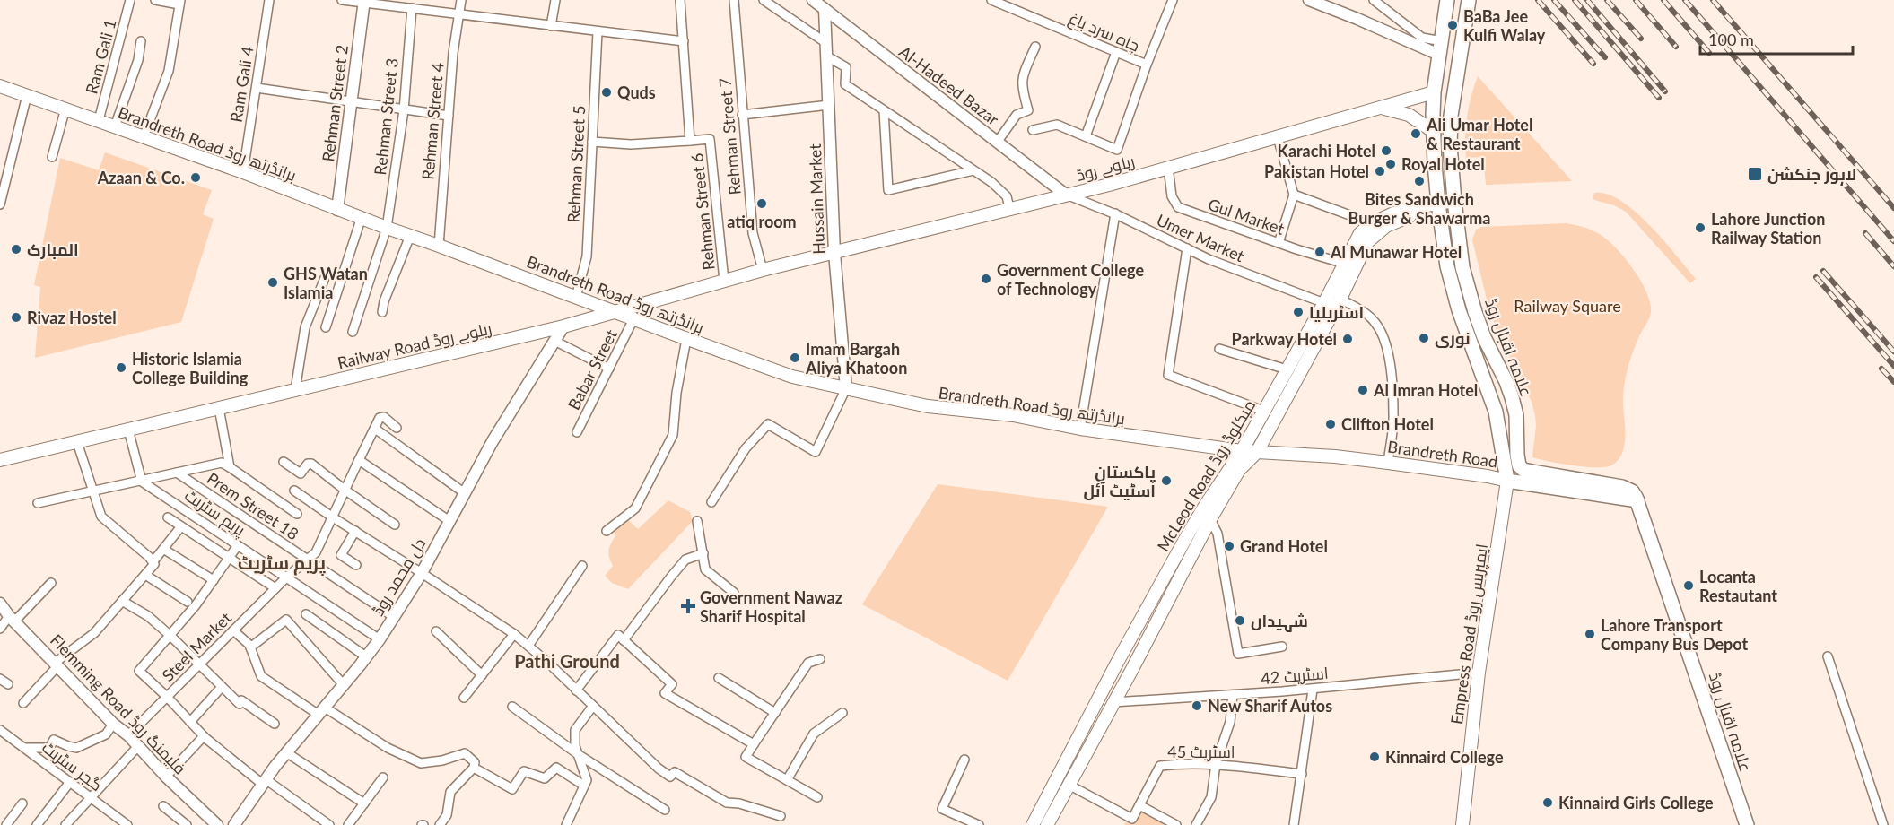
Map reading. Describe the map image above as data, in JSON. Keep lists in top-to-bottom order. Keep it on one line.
{"streets":{"main road":["Brandreth Road برانڈرتھ روڈ","ریلوے روڈ","Railway Road ریلوے روڈ","علامہ اقبال روڈ","Brandreth Road","McLeod Road میکلوڈ روڈ","Empress Road ایمپریس روڈ"],"street":["چاہ سرد باغ","Ram Gali 1","Ram Gali 4","Al-Hadeed Bazar","Rehman Street 2","Rehman Street 3","Rehman Street 4","Rehman Street 7","Rehman Street 5","Hussain Market","Rehman Street 6","Gul Market","Umer Market","Babar Street","Prem Street 18","پریم سٹریٹ","دل محمد روڈ","Steel Market","اسٹریٹ 42","Flemming Road فلیمنگ روڈ","اسٹریٹ 45","گجر سٹریٹ"]},"crossings":[["Ram Gali 1","Brandreth Road برانڈرتھ روڈ"],["Ram Gali 4","Brandreth Road برانڈرتھ روڈ"],["Al-Hadeed Bazar","ریلوے روڈ"],["Al-Hadeed Bazar","Hussain Market"],["Al-Hadeed Bazar","Umer Market"],["Rehman Street 2","Brandreth Road برانڈرتھ روڈ"],["Rehman Street 3","Brandreth Road برانڈرتھ روڈ"],["Rehman Street 4","Brandreth Road برانڈرتھ روڈ"],["Rehman Street 7","Railway Road ریلوے روڈ"],["Brandreth Road برانڈرتھ روڈ","Rehman Street 5"],["Brandreth Road برانڈرتھ روڈ","Hussain Market"],["Brandreth Road برانڈرتھ روڈ","Railway Road ریلوے روڈ"],["Brandreth Road برانڈرتھ روڈ","Babar Street"],["Brandreth Road برانڈرتھ روڈ","Brandreth Road"],["Brandreth Road برانڈرتھ روڈ","McLeod Road میکلوڈ روڈ"],["ریلوے روڈ","Hussain Market"],["ریلوے روڈ","Gul Market"],["ریلوے روڈ","Umer Market"],["ریلوے روڈ","Railway Road ریلوے روڈ"],["Hussain Market","Railway Road ریلوے روڈ"],["Rehman Street 6","Railway Road ریلوے روڈ"],["Gul Market","McLeod Road میکلوڈ روڈ"],["Umer Market","McLeod Road میکلوڈ روڈ"],["Railway Road ریلوے روڈ","دل محمد روڈ"],["علامہ اقبال روڈ","Brandreth Road"],["علامہ اقبال روڈ","McLeod Road میکلوڈ روڈ"],["Brandreth Road","McLeod Road میکلوڈ روڈ"],["Brandreth Road","Empress Road ایمپریس روڈ"],["McLeod Road میکلوڈ روڈ","اسٹریٹ 42"],["McLeod Road میکلوڈ روڈ","اسٹریٹ 45"],["Prem Street 18","دل محمد روڈ"],["Prem Street 18","Steel Market"],["پریم سٹریٹ","دل محمد روڈ"],["پریم سٹریٹ","Steel Market"],["Empress Road ایمپریس روڈ","اسٹریٹ 42"],["Steel Market","Flemming Road فلیمنگ روڈ"]],"districts":["پریم سٹریٹ","Pathi Ground"],"parks":["Railway Square"],"places":{"other":["BaBa Jee Kulfi Walay","Quds","Ali Umar Hotel & Restaurant","Karachi Hotel","Royal Hotel","Pakistan Hotel","Azaan & Co.","Bites Sandwich Burger & Shawarma","atiq room","Lahore Junction Railway Station","المبارک","Al Munawar Hotel","Government College of Technology","GHS Watan Islamia","اسٹریلیا","Rivaz Hostel","نوری","Parkway Hotel","Imam Bargah Aliya Khatoon","Historic Islamia College Building","Al Imran Hotel","Clifton Hotel","پاکستان اسٹیٹ آئل","Grand Hotel","Locanta Restautant","شہیداں","Lahore Transport Company Bus Depot","New Sharif Autos","Kinnaird College","Kinnaird Girls College"],"transit":["لاہور جنکشن"],"health":["Government Nawaz Sharif Hospital"]},"scale_bar":"100 m"}
